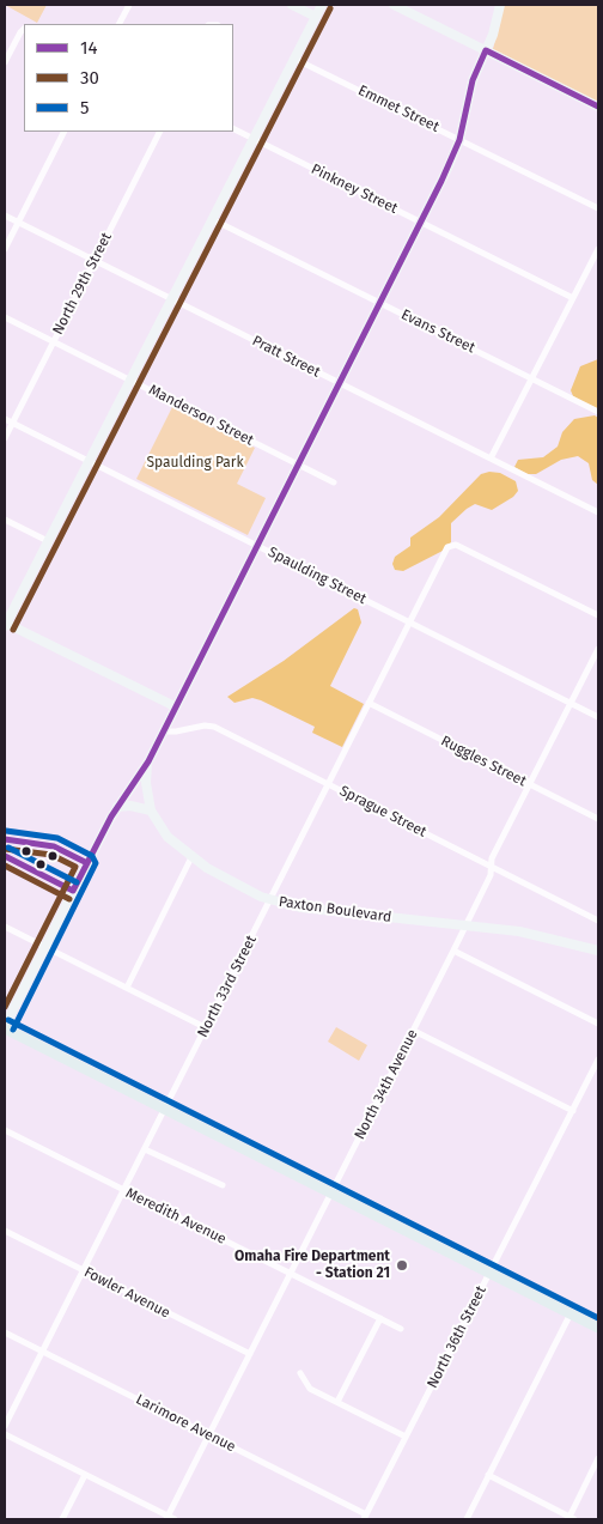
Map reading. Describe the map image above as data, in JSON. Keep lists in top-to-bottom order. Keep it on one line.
{"streets":{"street":["Emmet Street","Pinkney Street","North 29th Street","Evans Street","Pratt Street","Manderson Street","Spaulding Street","Ruggles Street","Sprague Street","Paxton Boulevard","North 33rd Street","North 34th Avenue","Meredith Avenue","Fowler Avenue","North 36th Street","Larimore Avenue"]},"crossings":[["North 29th Street","Pratt Street"],["North 29th Street","Manderson Street"],["North 29th Street","Spaulding Street"],["Spaulding Street","North 33rd Street"],["Spaulding Street","North 34th Avenue"],["Ruggles Street","North 33rd Street"],["Ruggles Street","North 34th Avenue"],["Sprague Street","North 33rd Street"],["Sprague Street","North 34th Avenue"],["Paxton Boulevard","North 33rd Street"],["Paxton Boulevard","North 34th Avenue"],["North 33rd Street","Meredith Avenue"],["North 33rd Street","Fowler Avenue"],["North 33rd Street","Larimore Avenue"],["North 34th Avenue","Meredith Avenue"],["North 34th Avenue","Fowler Avenue"],["North 34th Avenue","Larimore Avenue"],["North 36th Street","Larimore Avenue"]],"parks":["Spaulding Park"],"places":["Omaha Fire Department - Station 21"],"lines":["transit line 30","transit line 14","transit line 5"],"legend":["14","30","5"]}
